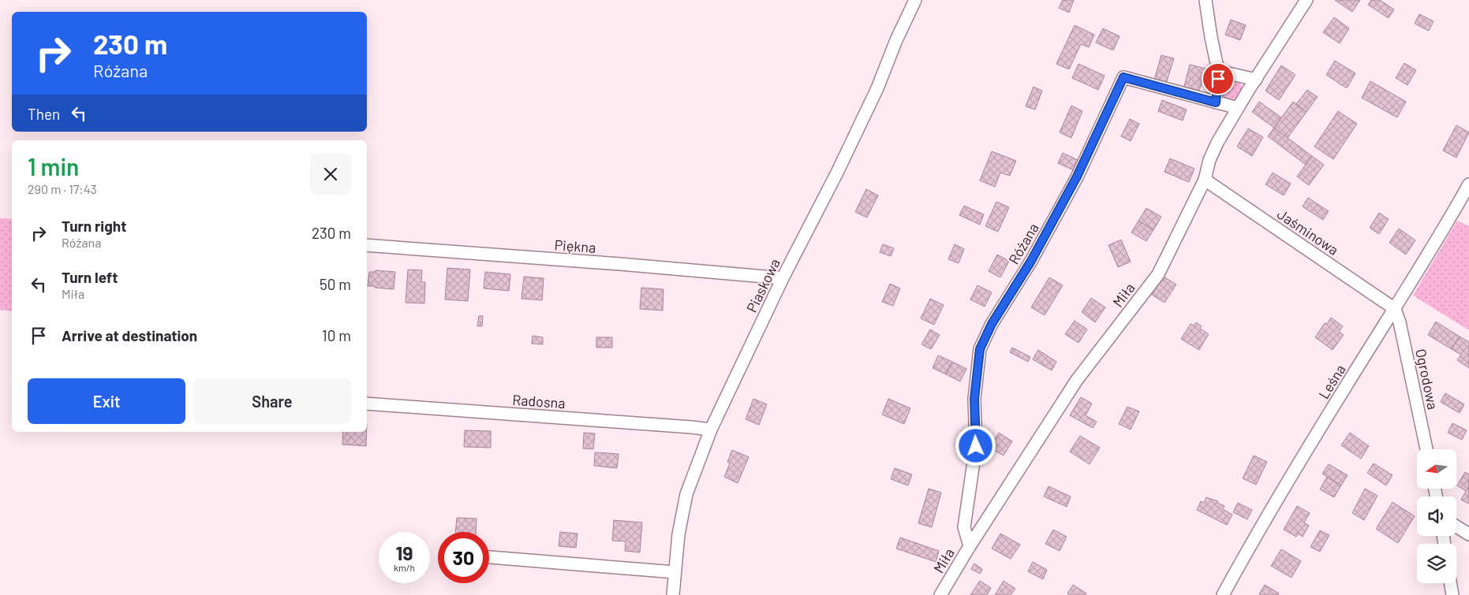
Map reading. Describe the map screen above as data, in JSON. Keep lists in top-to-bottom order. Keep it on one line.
{"streets":{"street":["Jaśminowa","Różana","Piękna","Piaskowa","Miła","Ogrodowa","Leśna","Radosna"]},"crossings":[["Jaśminowa","Miła"],["Jaśminowa","Ogrodowa"],["Jaśminowa","Leśna"],["Różana","Miła"],["Piękna","Piaskowa"],["Piaskowa","Radosna"],["Ogrodowa","Leśna"]],"north":"left","page":{"turn":["230 m","Różana"],"then":"Then","heading":["1 min","290 m · 17:43"],"list":[{"name":"Turn right","note":"Różana","value":"230 m"},{"name":"Turn left","note":"Miła","value":"50 m"},{"name":"Arrive at destination","value":"10 m"}],"buttons":["Exit","Share"],"speed":"19 km/h","limit":"30"}}
